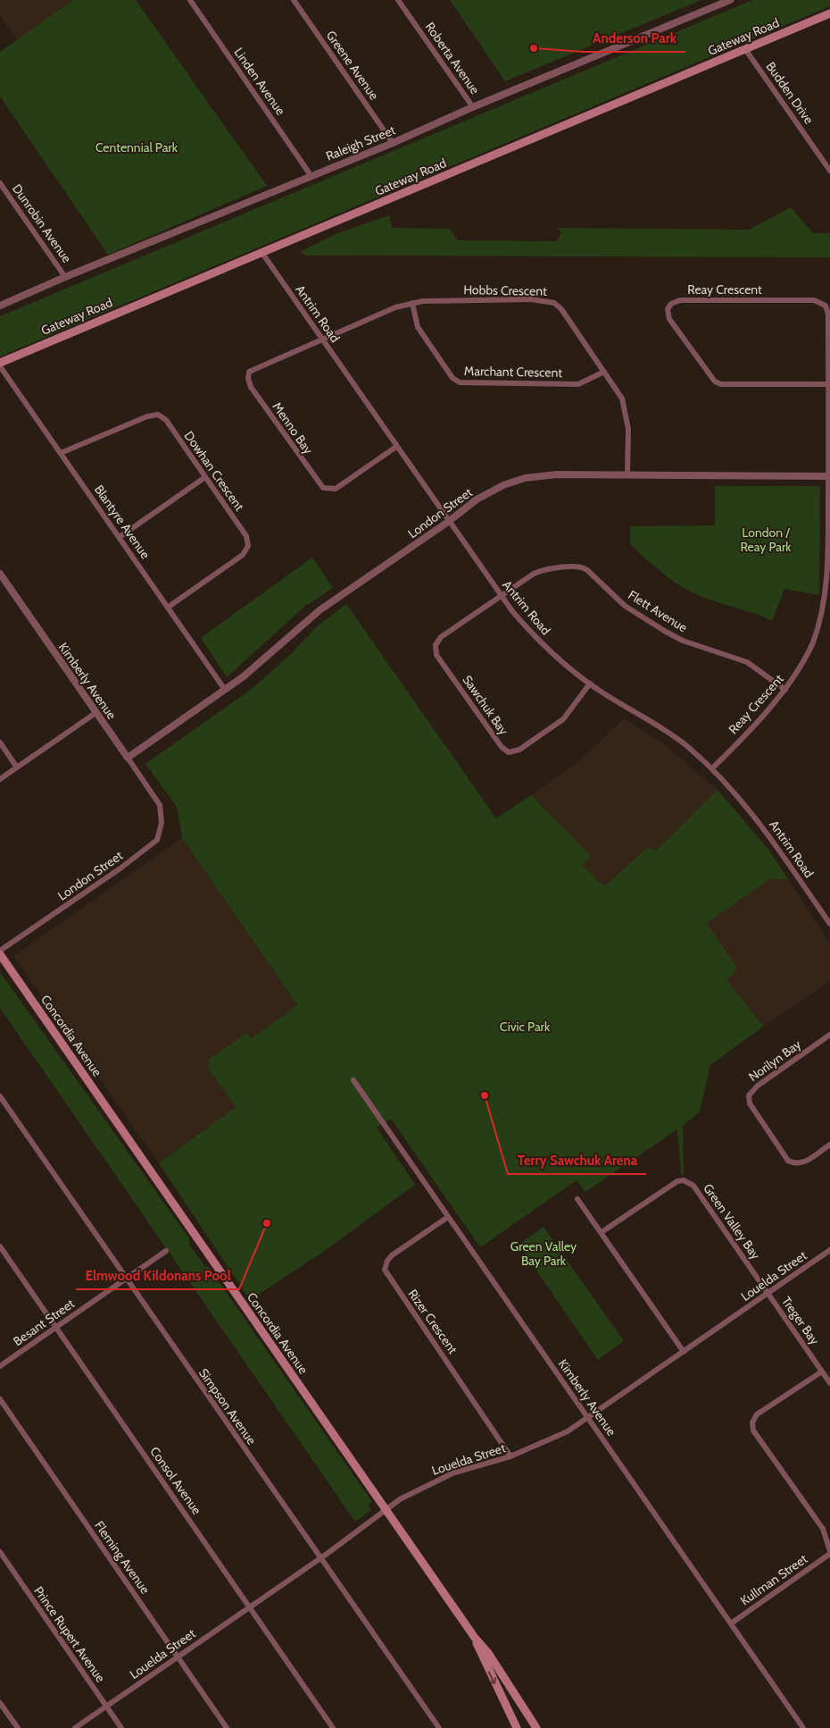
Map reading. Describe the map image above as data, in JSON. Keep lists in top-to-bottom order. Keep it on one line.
{"streets":{"main road":["Gateway Road","Concordia Avenue"],"street":["Roberta Avenue","Greene Avenue","Linden Avenue","Budden Drive","Raleigh Street","Dunrobin Avenue","Reay Crescent","Hobbs Crescent","Antrim Road","Marchant Crescent","Menno Bay","Dowhan Crescent","London Street","Blantyre Avenue","Flett Avenue","Kimberly Avenue","Sawchuk Bay","Norilyn Bay","Green Valley Bay","Louelda Street","Treger Bay","Rizer Crescent","Besant Street","Simpson Avenue","Consol Avenue","Fleming Avenue","Kullman Street","Prince Rupert Avenue"]},"crossings":[["Gateway Road","Budden Drive"],["Gateway Road","Antrim Road"],["Roberta Avenue","Raleigh Street"],["Greene Avenue","Raleigh Street"],["Linden Avenue","Raleigh Street"],["Raleigh Street","Dunrobin Avenue"],["Reay Crescent","Antrim Road"],["Reay Crescent","London Street"],["Reay Crescent","Flett Avenue"],["Hobbs Crescent","Antrim Road"],["Hobbs Crescent","Marchant Crescent"],["Hobbs Crescent","Menno Bay"],["Hobbs Crescent","London Street"],["Antrim Road","Menno Bay"],["Antrim Road","London Street"],["Antrim Road","Flett Avenue"],["Antrim Road","Sawchuk Bay"],["Dowhan Crescent","Blantyre Avenue"],["London Street","Blantyre Avenue"],["London Street","Kimberly Avenue"],["Flett Avenue","Sawchuk Bay"],["Kimberly Avenue","Louelda Street"],["Kimberly Avenue","Rizer Crescent"],["Kimberly Avenue","Kullman Street"],["Concordia Avenue","Louelda Street"],["Green Valley Bay","Louelda Street"],["Green Valley Bay","Treger Bay"],["Louelda Street","Treger Bay"],["Louelda Street","Rizer Crescent"],["Louelda Street","Simpson Avenue"],["Louelda Street","Consol Avenue"],["Louelda Street","Fleming Avenue"],["Louelda Street","Prince Rupert Avenue"],["Besant Street","Simpson Avenue"],["Besant Street","Consol Avenue"]],"parks":["Centennial Park","London / Reay Park","Civic Park","Green Valley Bay Park"],"places":["Anderson Park","Terry Sawchuk Arena","Elmwood Kildonans Pool"]}
